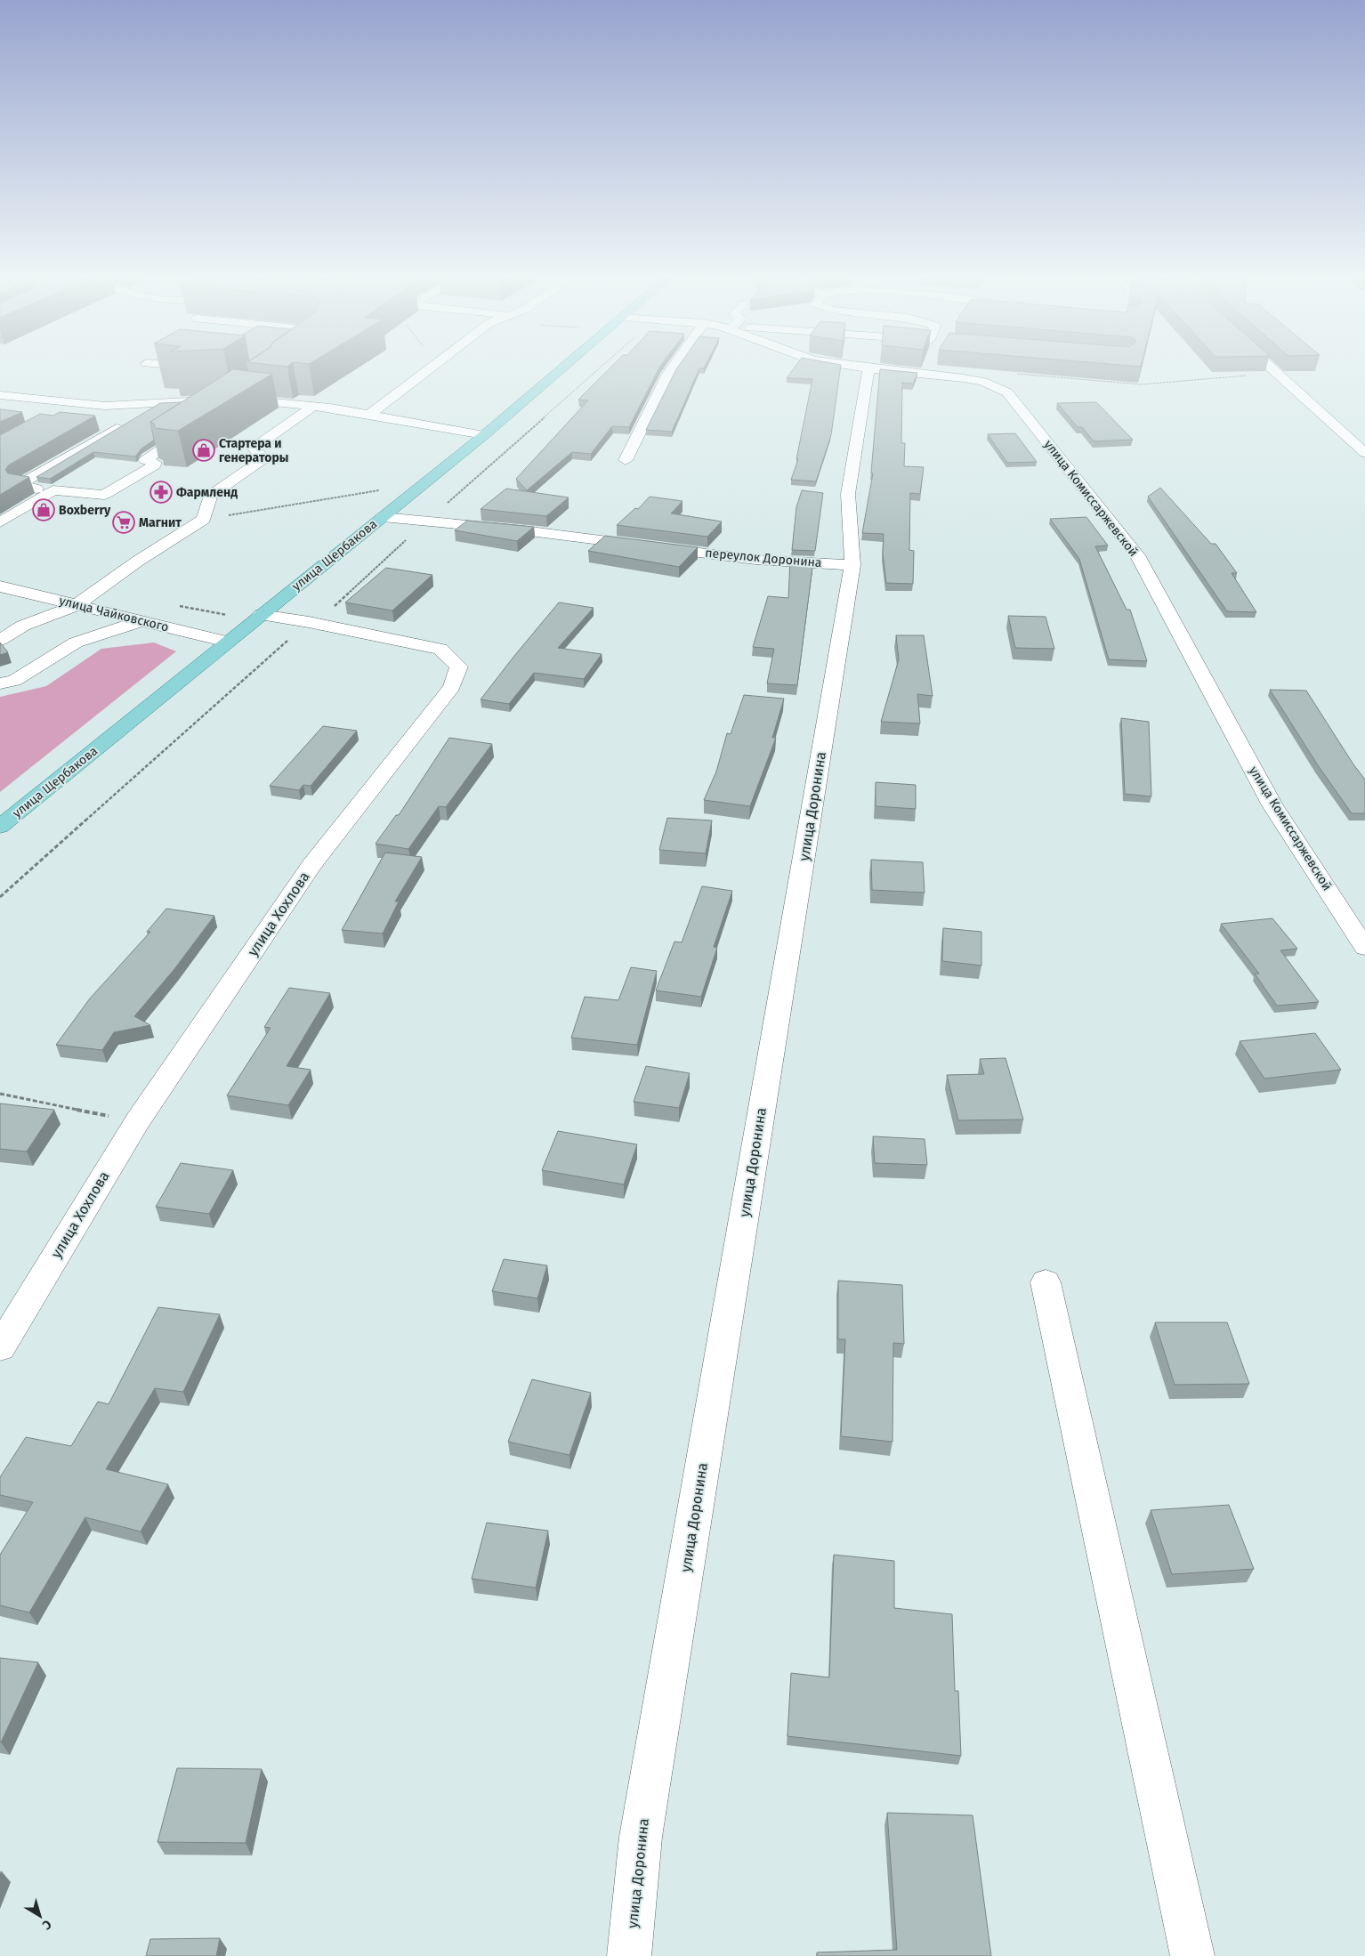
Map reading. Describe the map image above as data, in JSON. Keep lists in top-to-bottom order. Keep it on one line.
{"streets":{"main road":["улица Щербакова"],"street":["улица Комиссаржевской","переулок Доронина","улица Чайковского","улица Доронина","улица Хохлова"]},"crossings":[["улица Щербакова","переулок Доронина"],["улица Щербакова","улица Чайковского"],["улица Щербакова","улица Хохлова"],["переулок Доронина","улица Доронина"]],"places":{"shop":["Стартера и генераторы","Boxberry"],"pharmacy":["Фармленд"],"supermarket":["Магнит"]},"north":"bottom right"}
